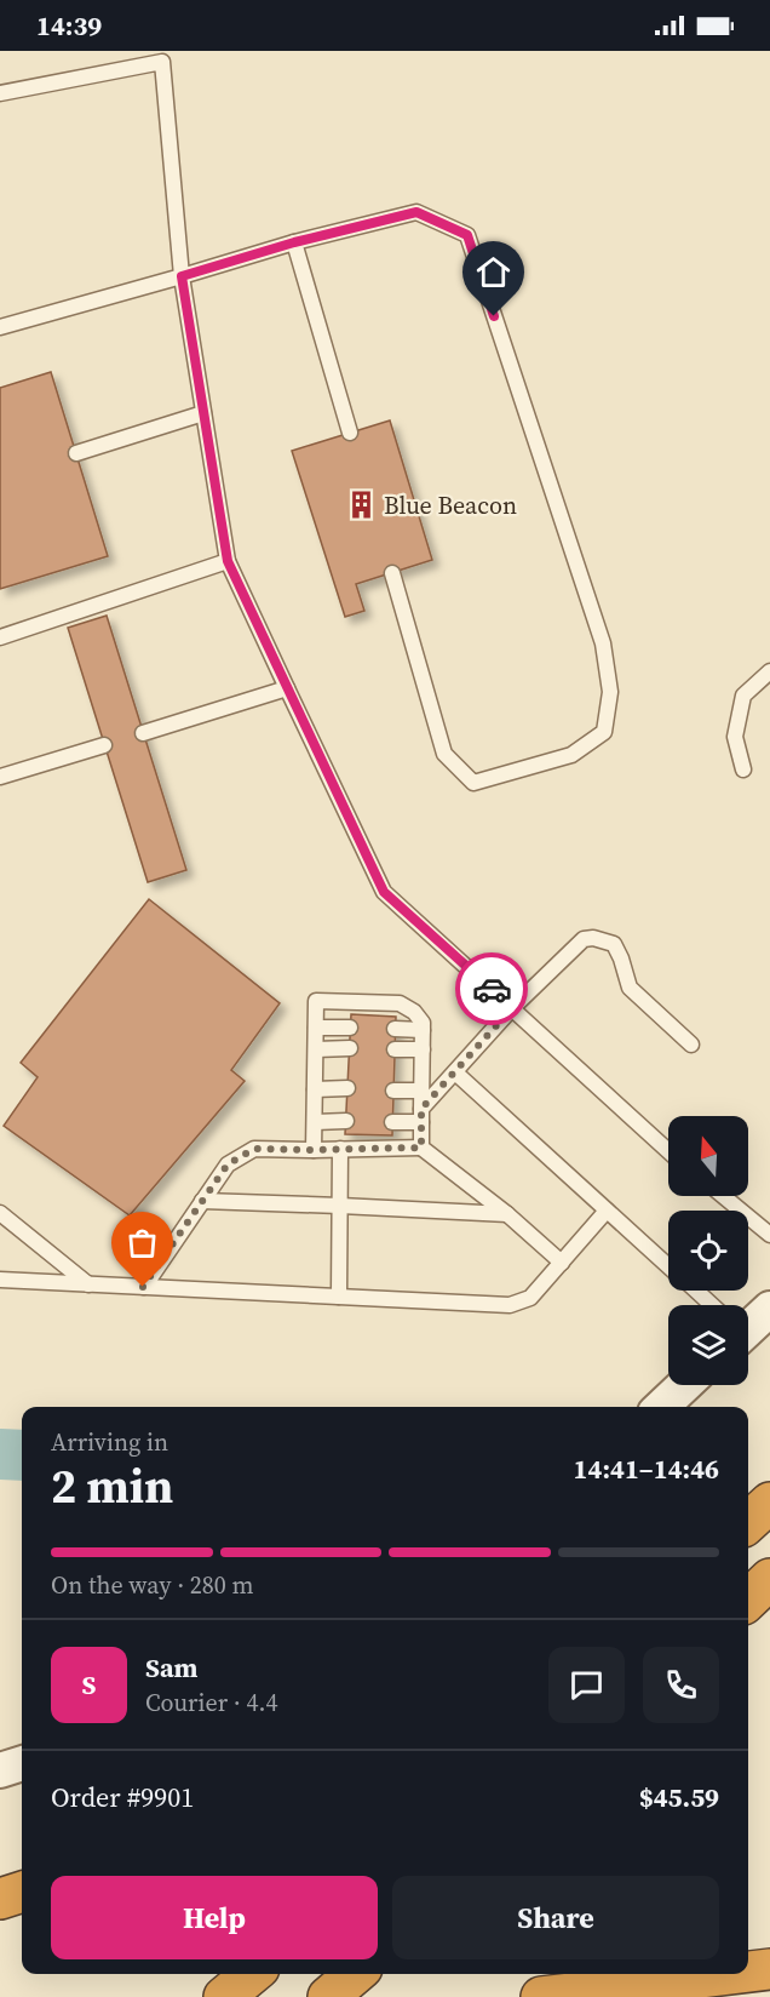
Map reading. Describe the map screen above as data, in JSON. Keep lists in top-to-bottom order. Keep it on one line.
{"places":{"building":["Blue Beacon"]},"north":"top","page":{"status":"14:39","heading":["2 min","Arriving in","14:41–14:46"],"panel":["Sam","Courier · 4.4","Order #9901","$45.59"],"bar":"On the way · 280 m","round":"S","buttons":["Help","Share"]}}
